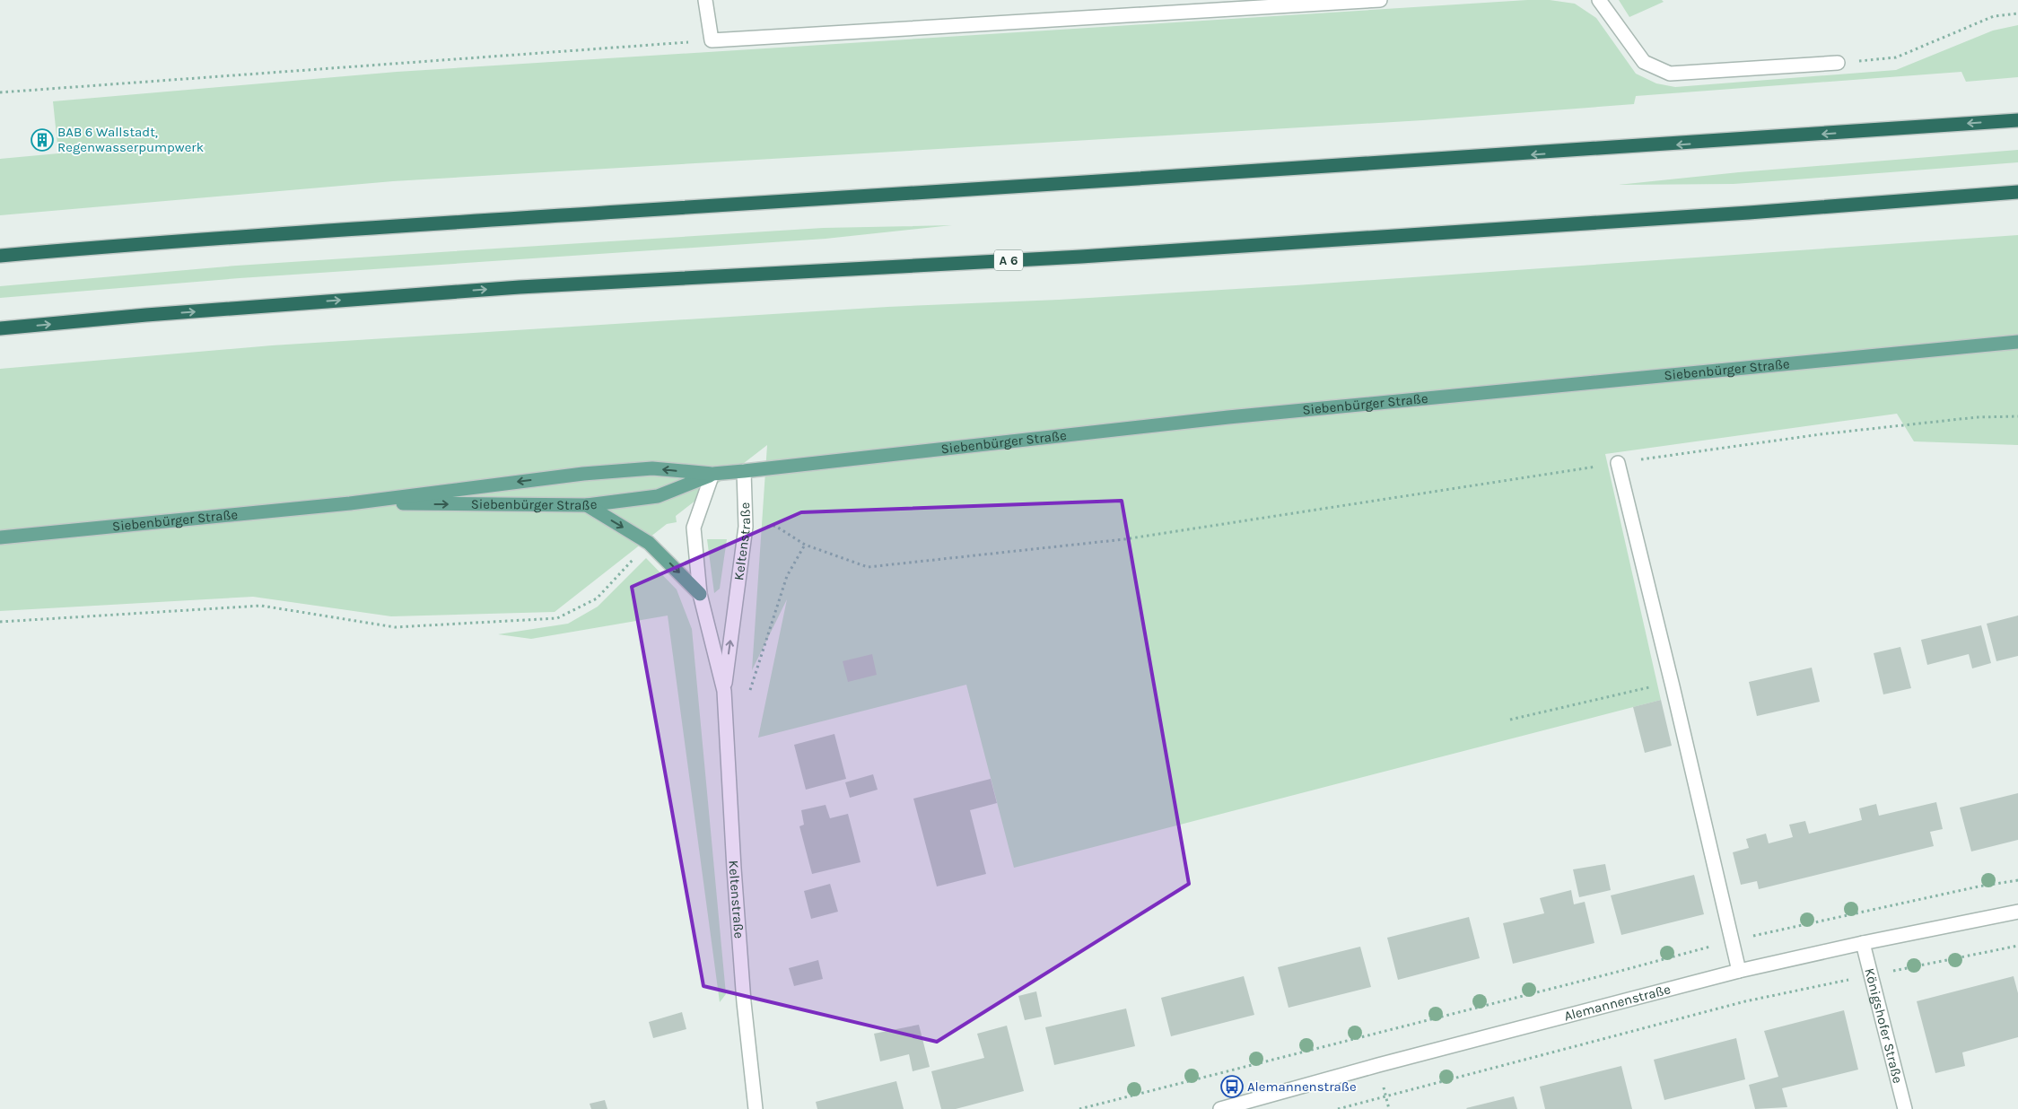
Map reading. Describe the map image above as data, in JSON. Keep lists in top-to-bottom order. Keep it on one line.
{"streets":{"highway":["A 6"],"main road":["Siebenbürger Straße"],"street":["Keltenstraße","Alemannenstraße","Königshofer Straße"]},"crossings":[["Siebenbürger Straße","Keltenstraße"],["Alemannenstraße","Königshofer Straße"]],"places":{"building":["BAB 6 Wallstadt, Regenwasserpumpwerk"],"bus stop":["Alemannenstraße"]}}
